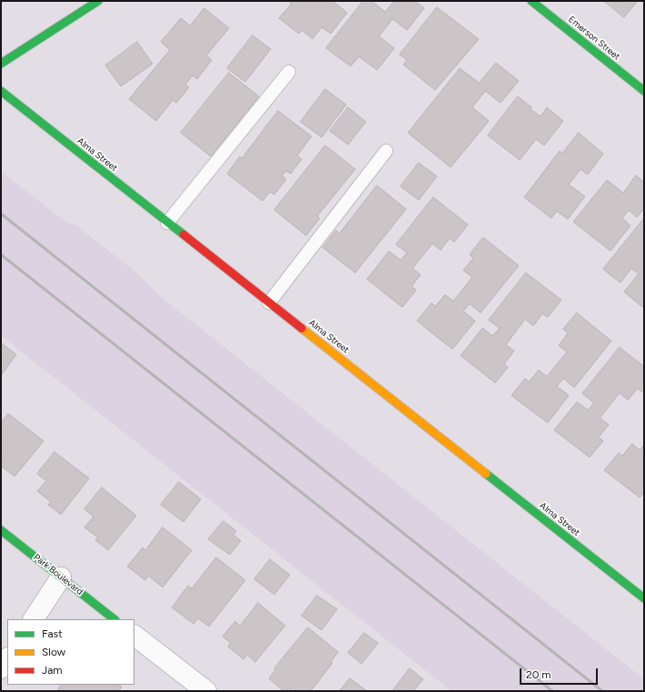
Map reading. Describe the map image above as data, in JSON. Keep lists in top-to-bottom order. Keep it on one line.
{"streets":{"main road":["Emerson Street","Alma Street","Park Boulevard"]},"legend":["Fast","Slow","Jam"],"scale_bar":"20 m"}
